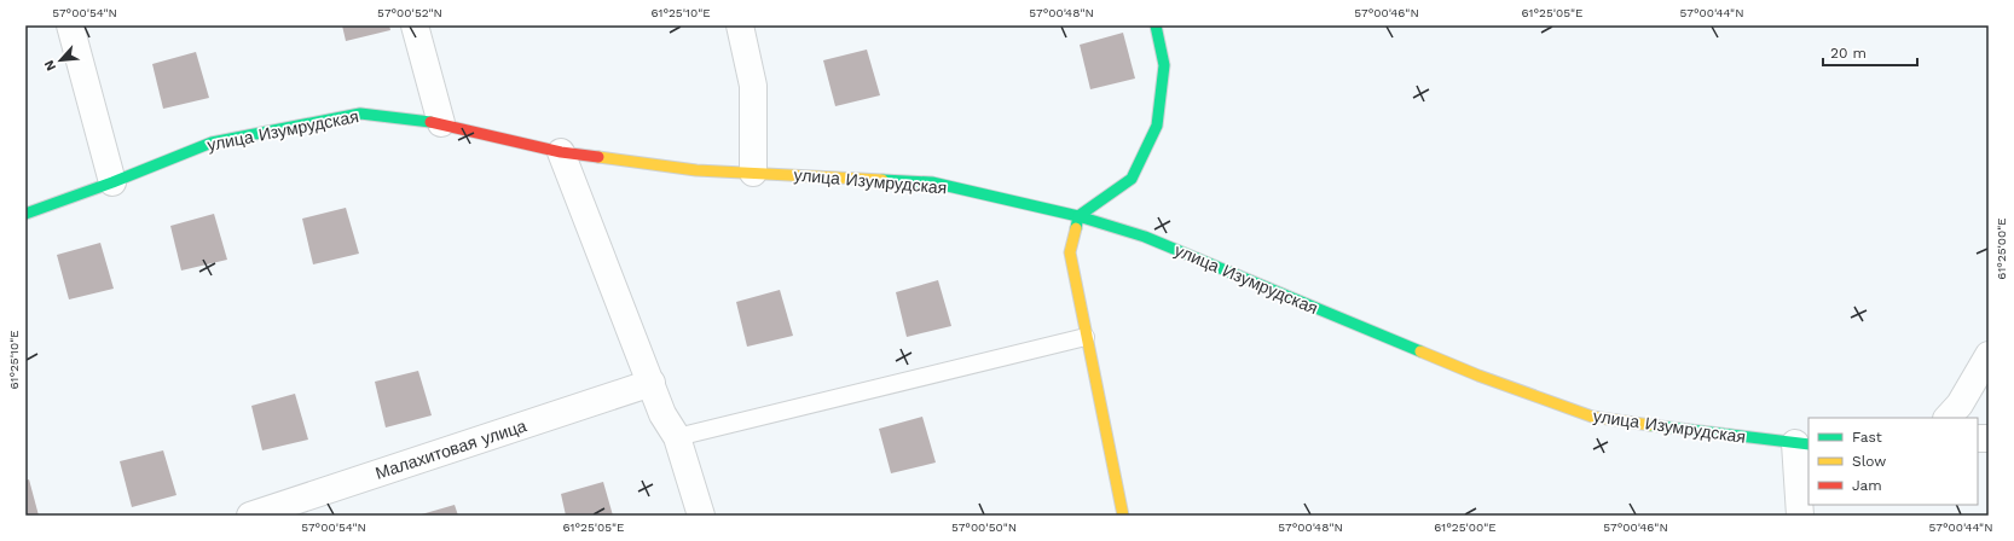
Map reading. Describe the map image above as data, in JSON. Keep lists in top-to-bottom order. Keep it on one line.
{"streets":{"street":["улица Изумрудская","Малахитовая улица"]},"legend":["Fast","Slow","Jam"],"scale_bar":"20 m","north":"bottom left","coordinates":["57°00'54\"N","57°00'52\"N","61°25'10\"E","57°00'48\"N","57°00'46\"N","61°25'05\"E","57°00'44\"N","61°25'00\"E","57°00'50\"N"]}
